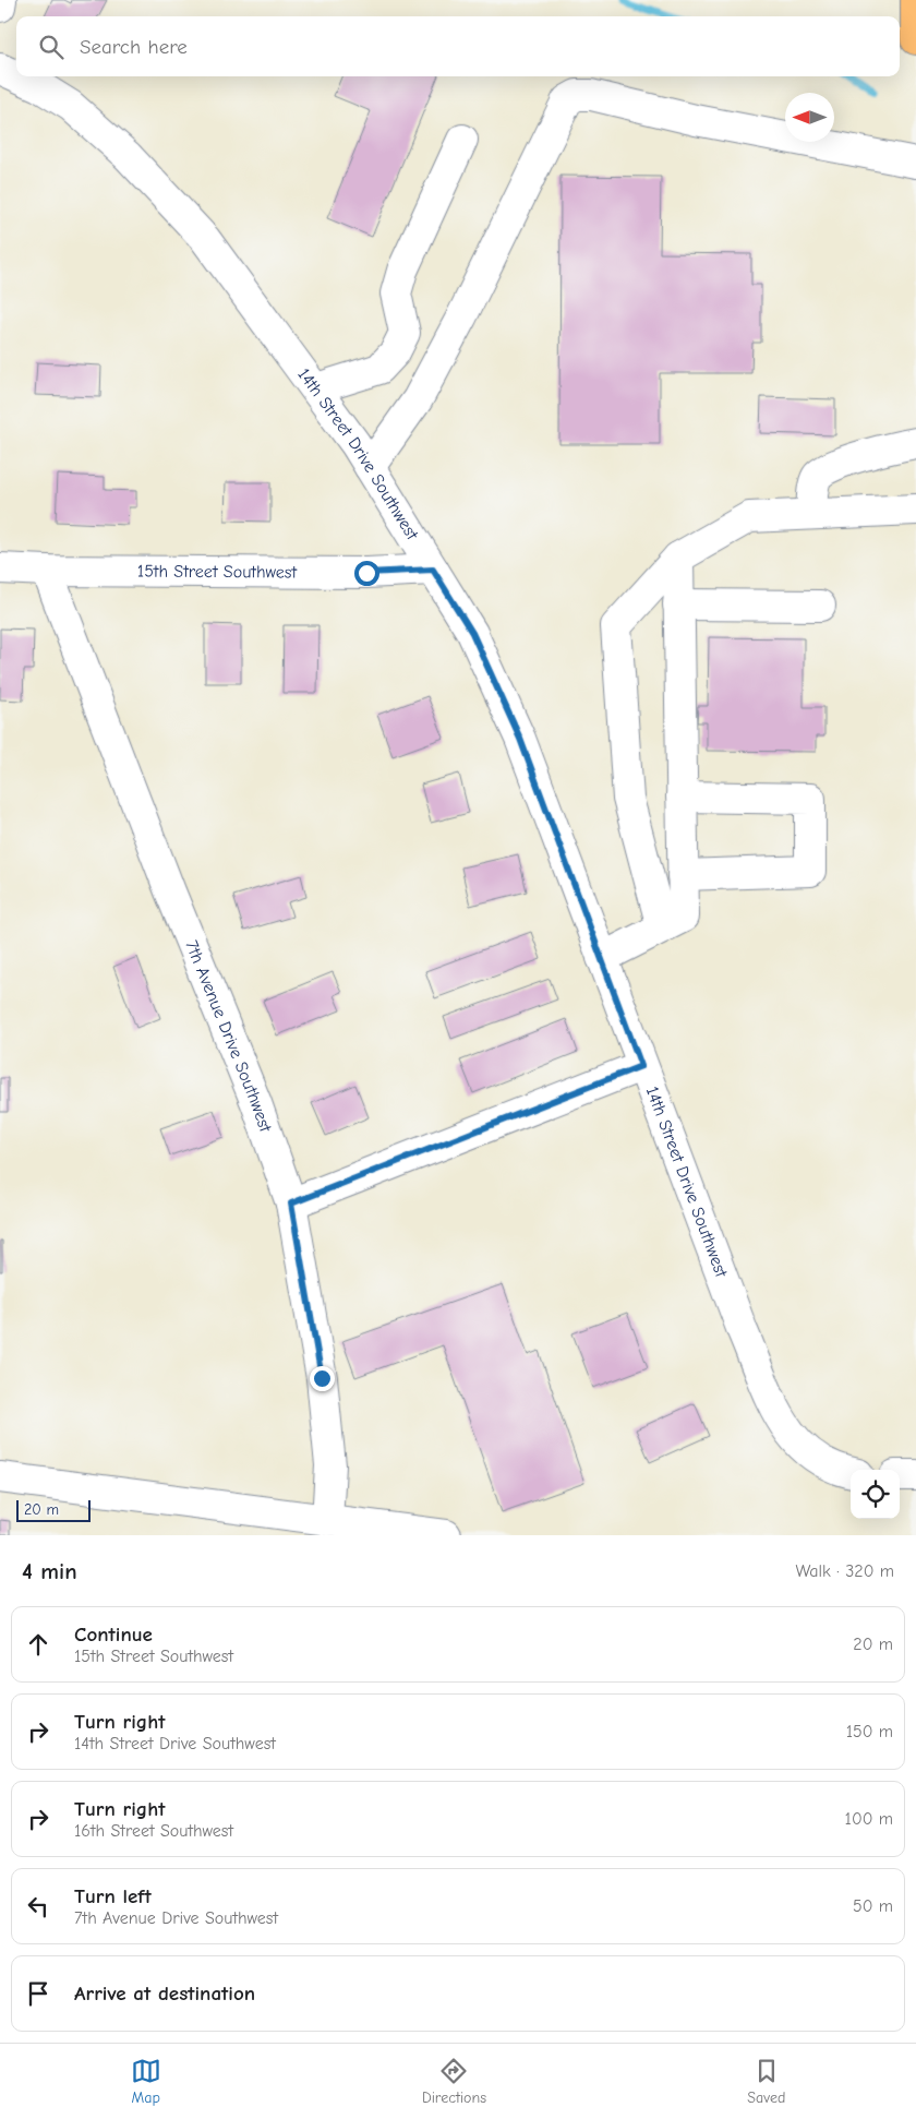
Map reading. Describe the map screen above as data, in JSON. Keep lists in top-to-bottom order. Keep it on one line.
{"streets":{"street":["14th Street Drive Southwest","15th Street Southwest","7th Avenue Drive Southwest"]},"crossings":[["14th Street Drive Southwest","15th Street Southwest"],["15th Street Southwest","7th Avenue Drive Southwest"]],"scale_bar":"20 m","north":"left","page":{"search":"Search here","scale":"20 m","heading":["4 min","Walk · 320 m"],"list":[["Continue","15th Street Southwest","20 m"],["Turn right","14th Street Drive Southwest","150 m"],["Turn right","16th Street Southwest","100 m"],["Turn left","7th Avenue Drive Southwest","50 m"],"Arrive at destination"],"nav":["Map","Directions","Saved"]}}
